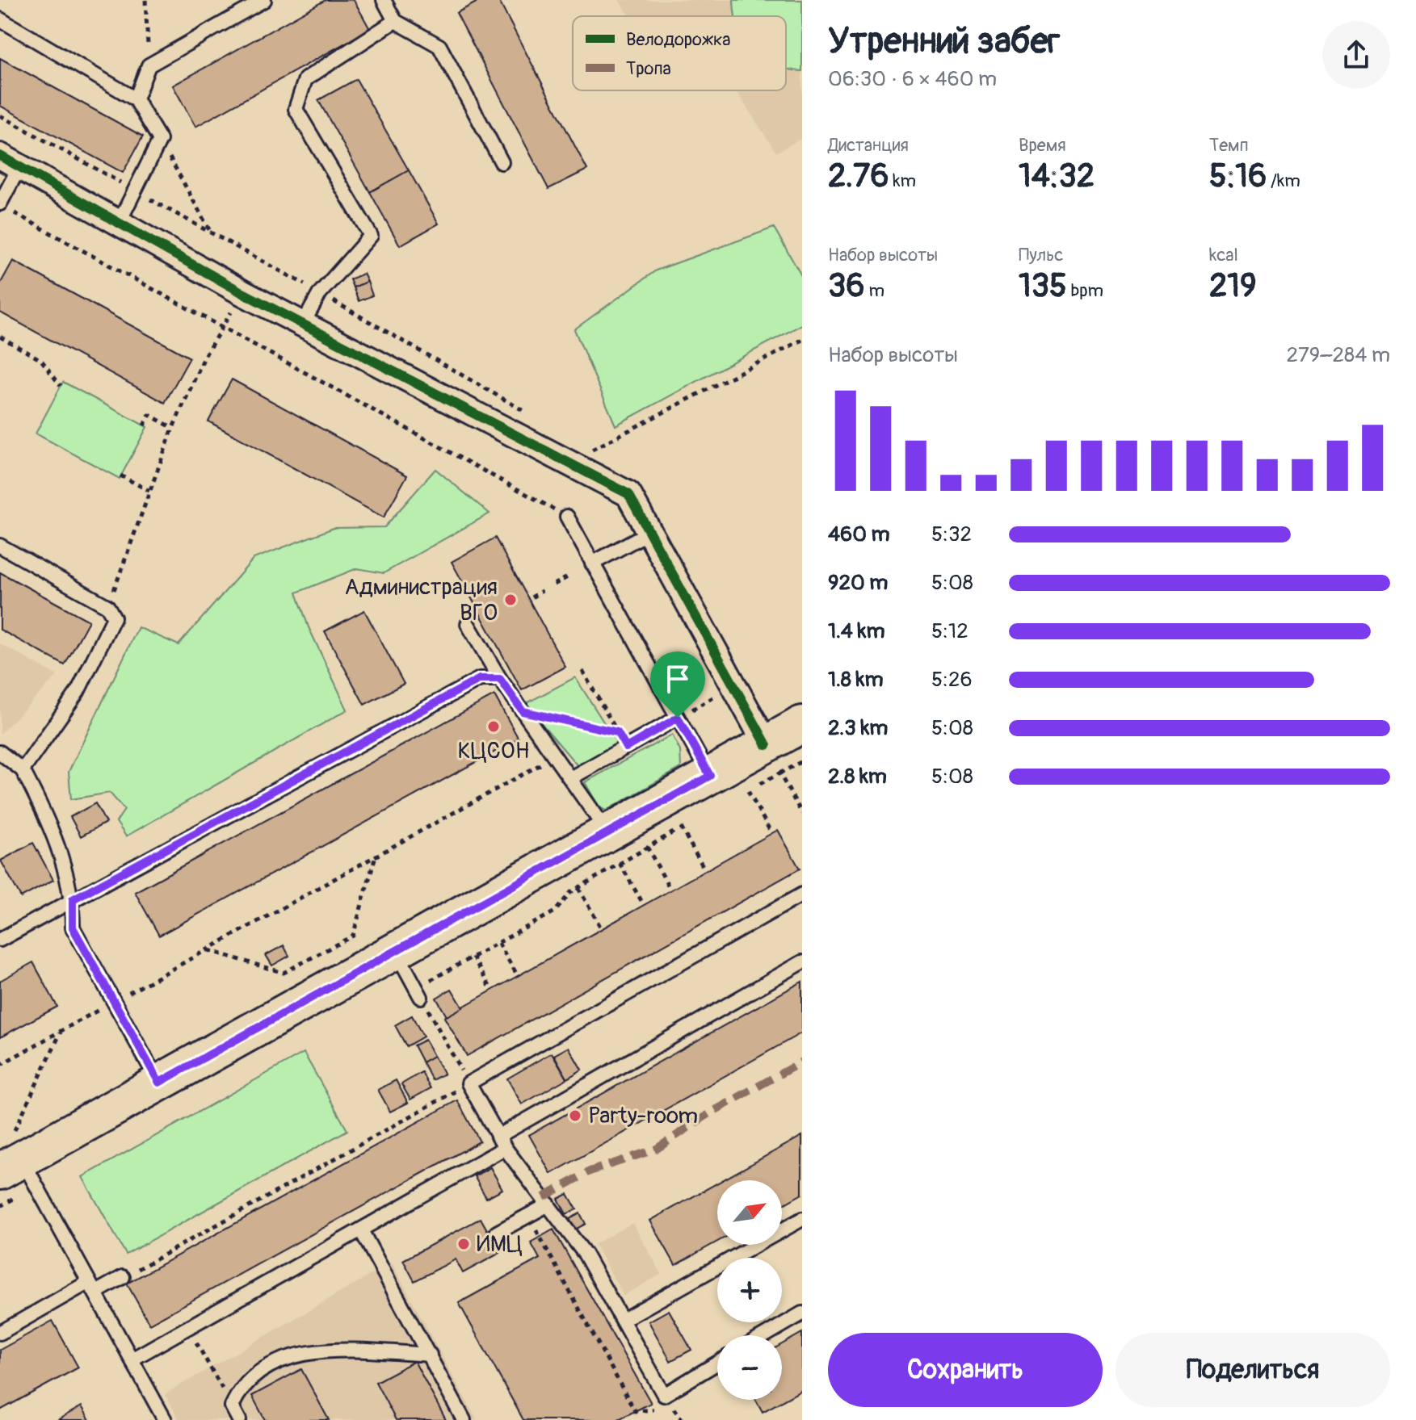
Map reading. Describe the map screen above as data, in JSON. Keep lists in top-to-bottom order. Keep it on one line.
{"places":["Администрация ВГО","КЦСОН","Party-room","ИМЦ"],"legend":["Велодорожка","Тропа"],"north":"top right","page":{"heading":["Утренний забег","06:30 · 6 × 460 m"],"stats":[["Дистанция","2.76 km"],["Время","14:32"],["Темп","5:16 /km"],["Набор высоты","36 m"],["Пульс","135 bpm"],["kcal","219"]],"chart":["Набор высоты","279–284 m"],"list":[{"name":"460 m","note":"5:32"},{"name":"920 m","note":"5:08"},{"name":"1.4 km","note":"5:12"},{"name":"1.8 km","note":"5:26"},{"name":"2.3 km","note":"5:08"},{"name":"2.8 km","note":"5:08"}],"map_buttons":["+","−"],"buttons":["Сохранить","Поделиться"]}}
